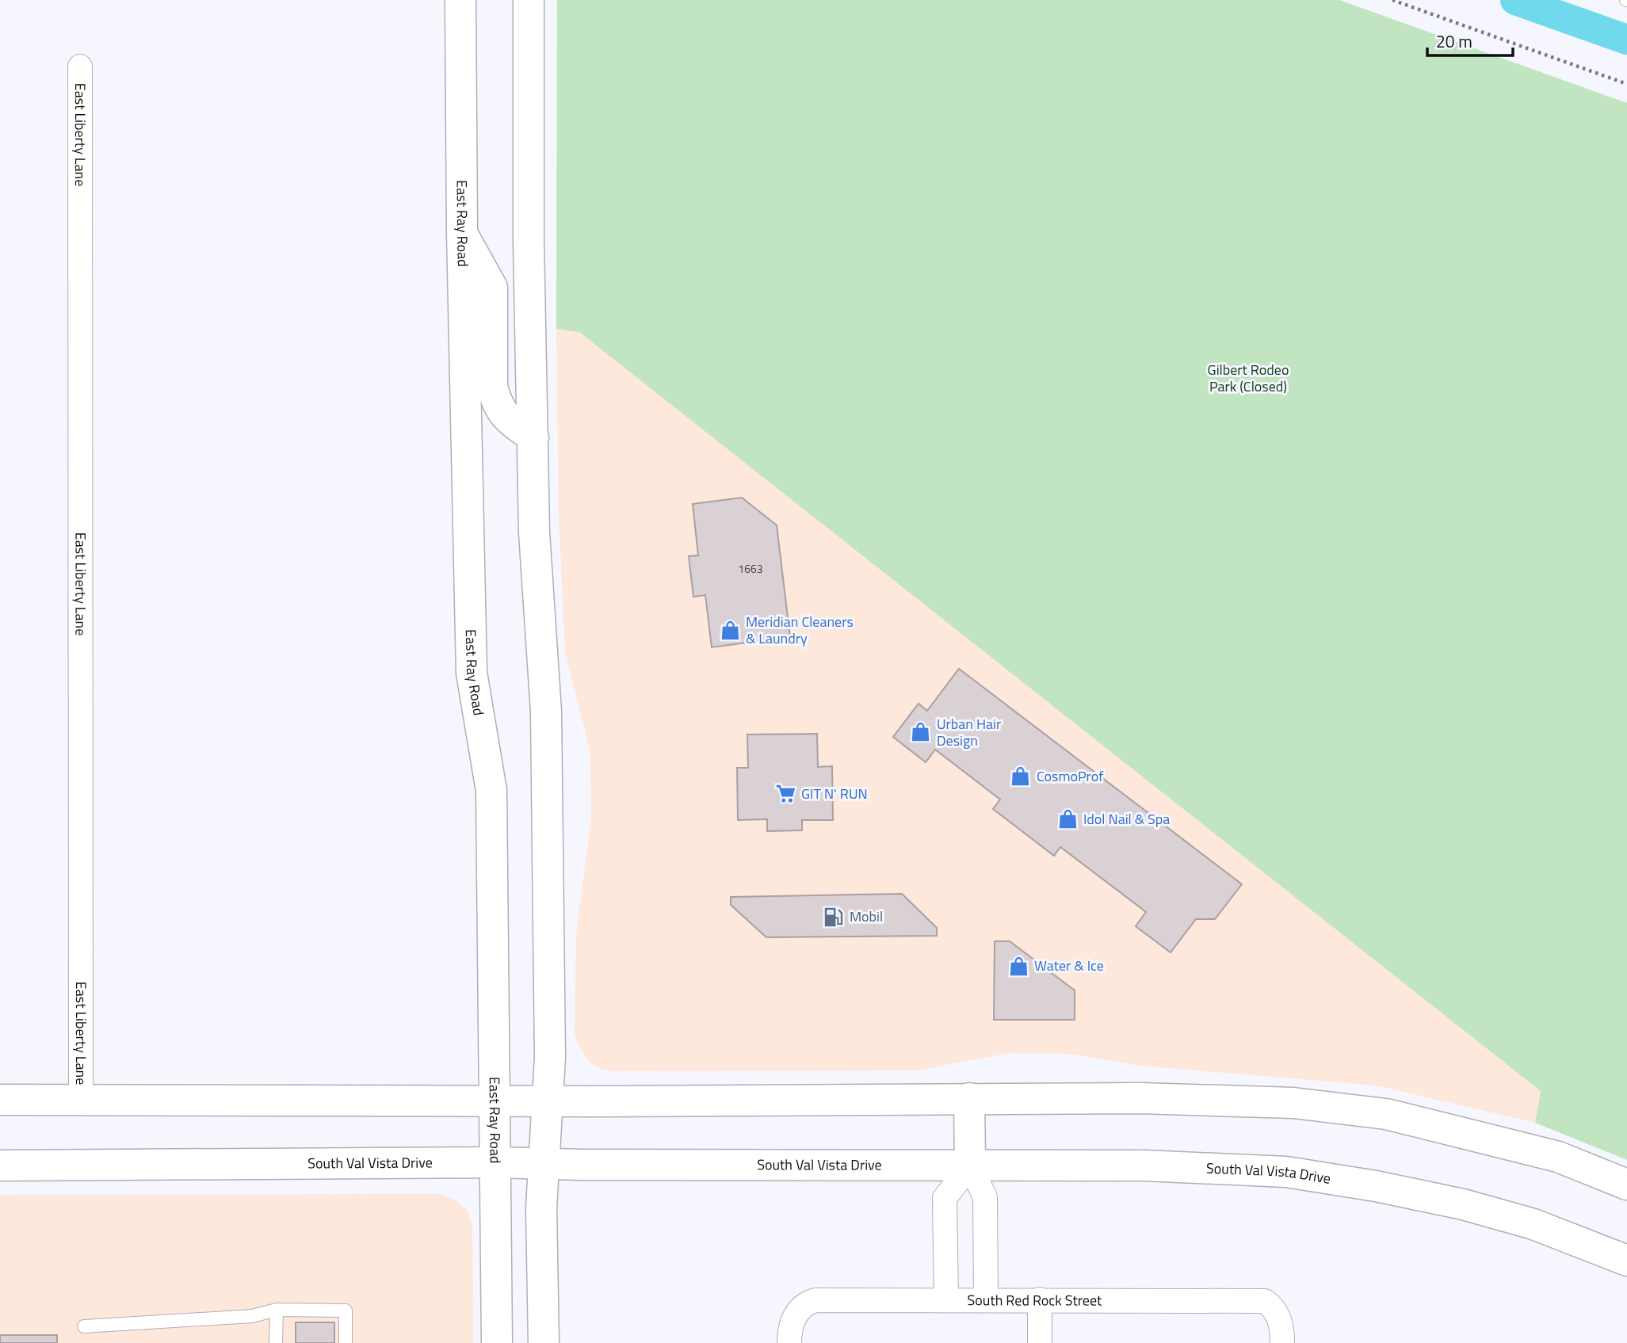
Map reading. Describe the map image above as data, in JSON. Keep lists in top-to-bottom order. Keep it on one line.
{"streets":{"main road":["East Ray Road","South Val Vista Drive"],"street":["East Liberty Lane","South Red Rock Street"]},"crossings":[["East Ray Road","South Val Vista Drive"]],"parks":["Gilbert Rodeo Park (Closed)"],"places":{"shop":["Meridian Cleaners & Laundry","Urban Hair Design","CosmoProf","Idol Nail & Spa","Water & Ice"],"supermarket":["GIT N' RUN"],"fuel station":["Mobil"]},"house_numbers":["1663"],"scale_bar":"20 m"}
